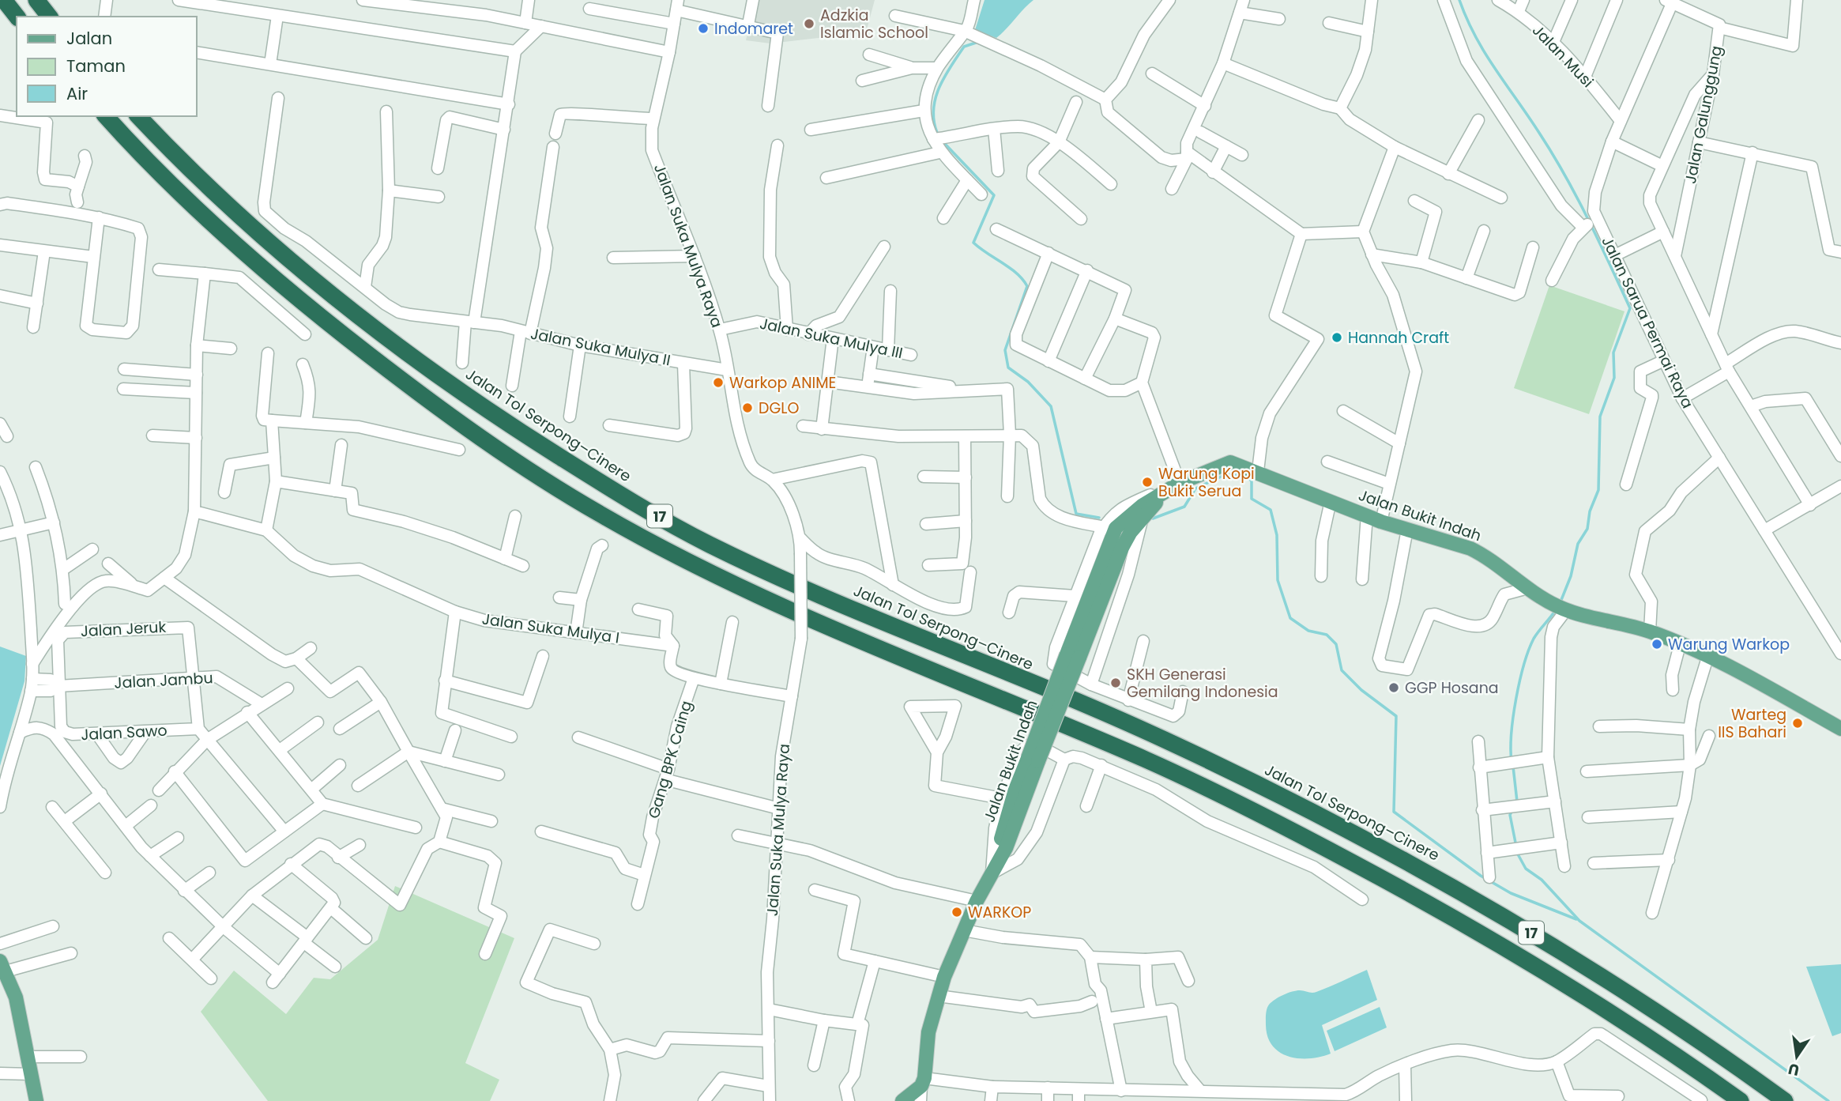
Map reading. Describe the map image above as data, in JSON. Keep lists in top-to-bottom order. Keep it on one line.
{"streets":{"highway":["Jalan Tol Serpong–Cinere","17"],"main road":["Jalan Bukit Indah"],"street":["Jalan Musi","Jalan Galunggung","Jalan Suka Mulya Raya","Jalan Sarua Permai Raya","Jalan Suka Mulya III","Jalan Suka Mulya II","Jalan Suka Mulya I","Jalan Jeruk","Jalan Jambu","Jalan Sawo","Gang BPK Caing"]},"crossings":[["Jalan Musi","Jalan Sarua Permai Raya"],["Jalan Galunggung","Jalan Sarua Permai Raya"],["Jalan Suka Mulya Raya","Jalan Suka Mulya III"],["Jalan Suka Mulya Raya","Jalan Suka Mulya II"],["Jalan Jeruk","Jalan Jambu"],["Jalan Jeruk","Jalan Sawo"],["Jalan Jambu","Jalan Sawo"]],"places":["Adzkia Islamic School","Indomaret","Hannah Craft","Warkop ANIME","DGLO","Warung Kopi Bukit Serua","Warung Warkop","SKH Generasi Gemilang Indonesia","GGP Hosana","Warteg IIS Bahari","WARKOP"],"legend":["Jalan","Taman","Air"],"north":"bottom"}
